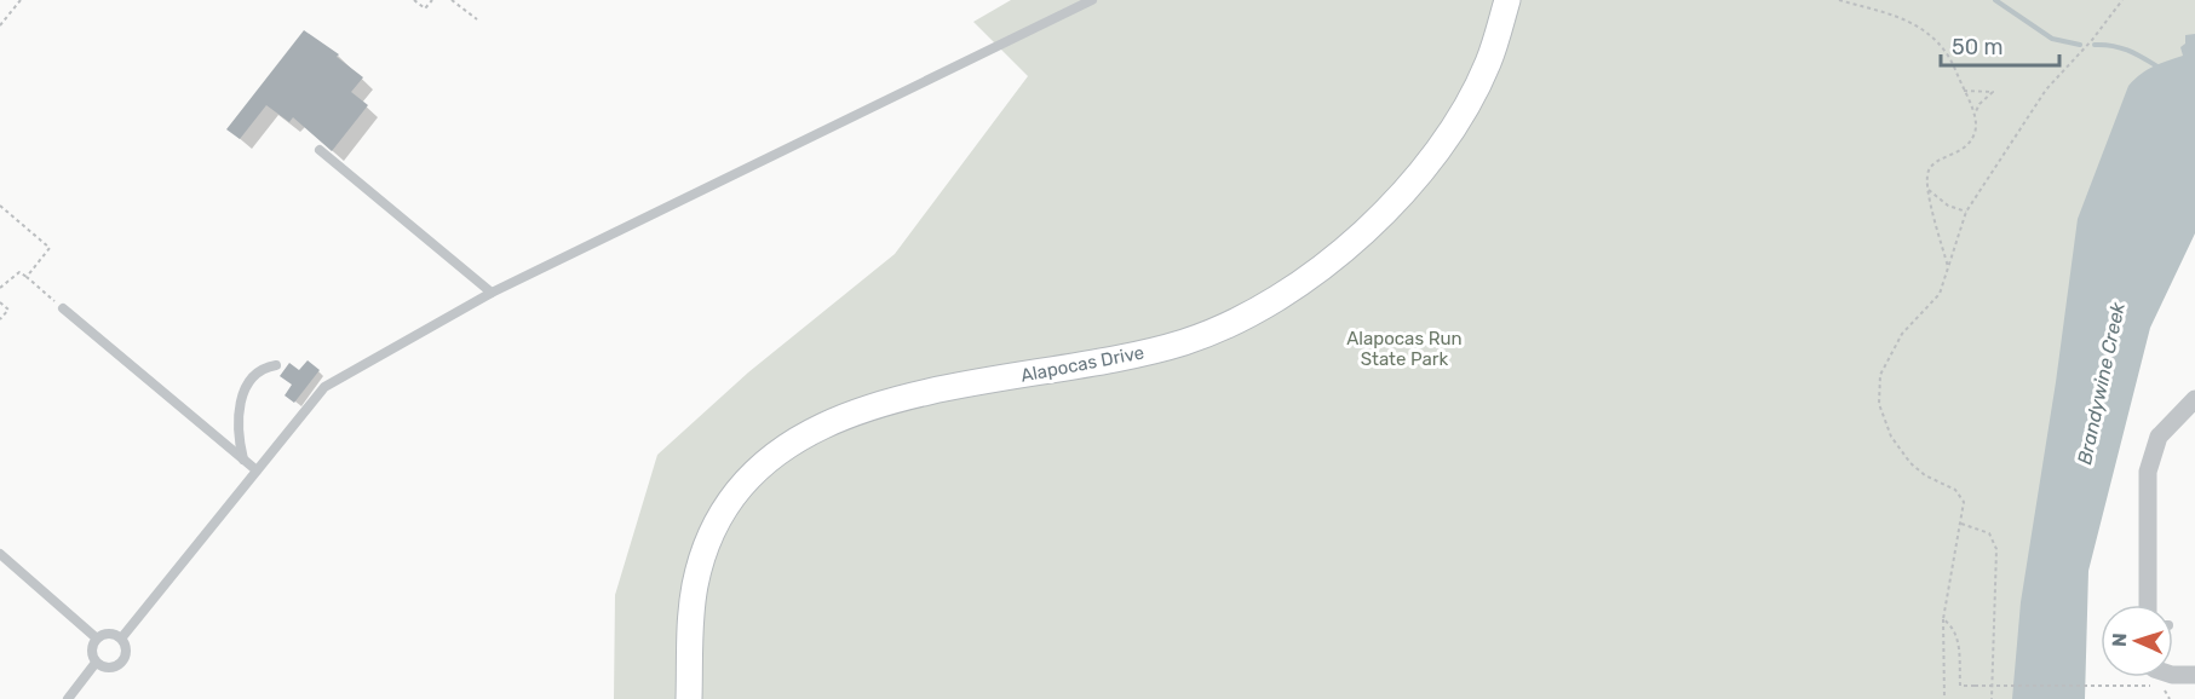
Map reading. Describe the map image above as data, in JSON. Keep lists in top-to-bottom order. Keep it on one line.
{"streets":{"street":["Alapocas Drive"]},"water":["Brandywine Creek"],"parks":["Alapocas Run State Park"],"scale_bar":"50 m","north":"left"}
